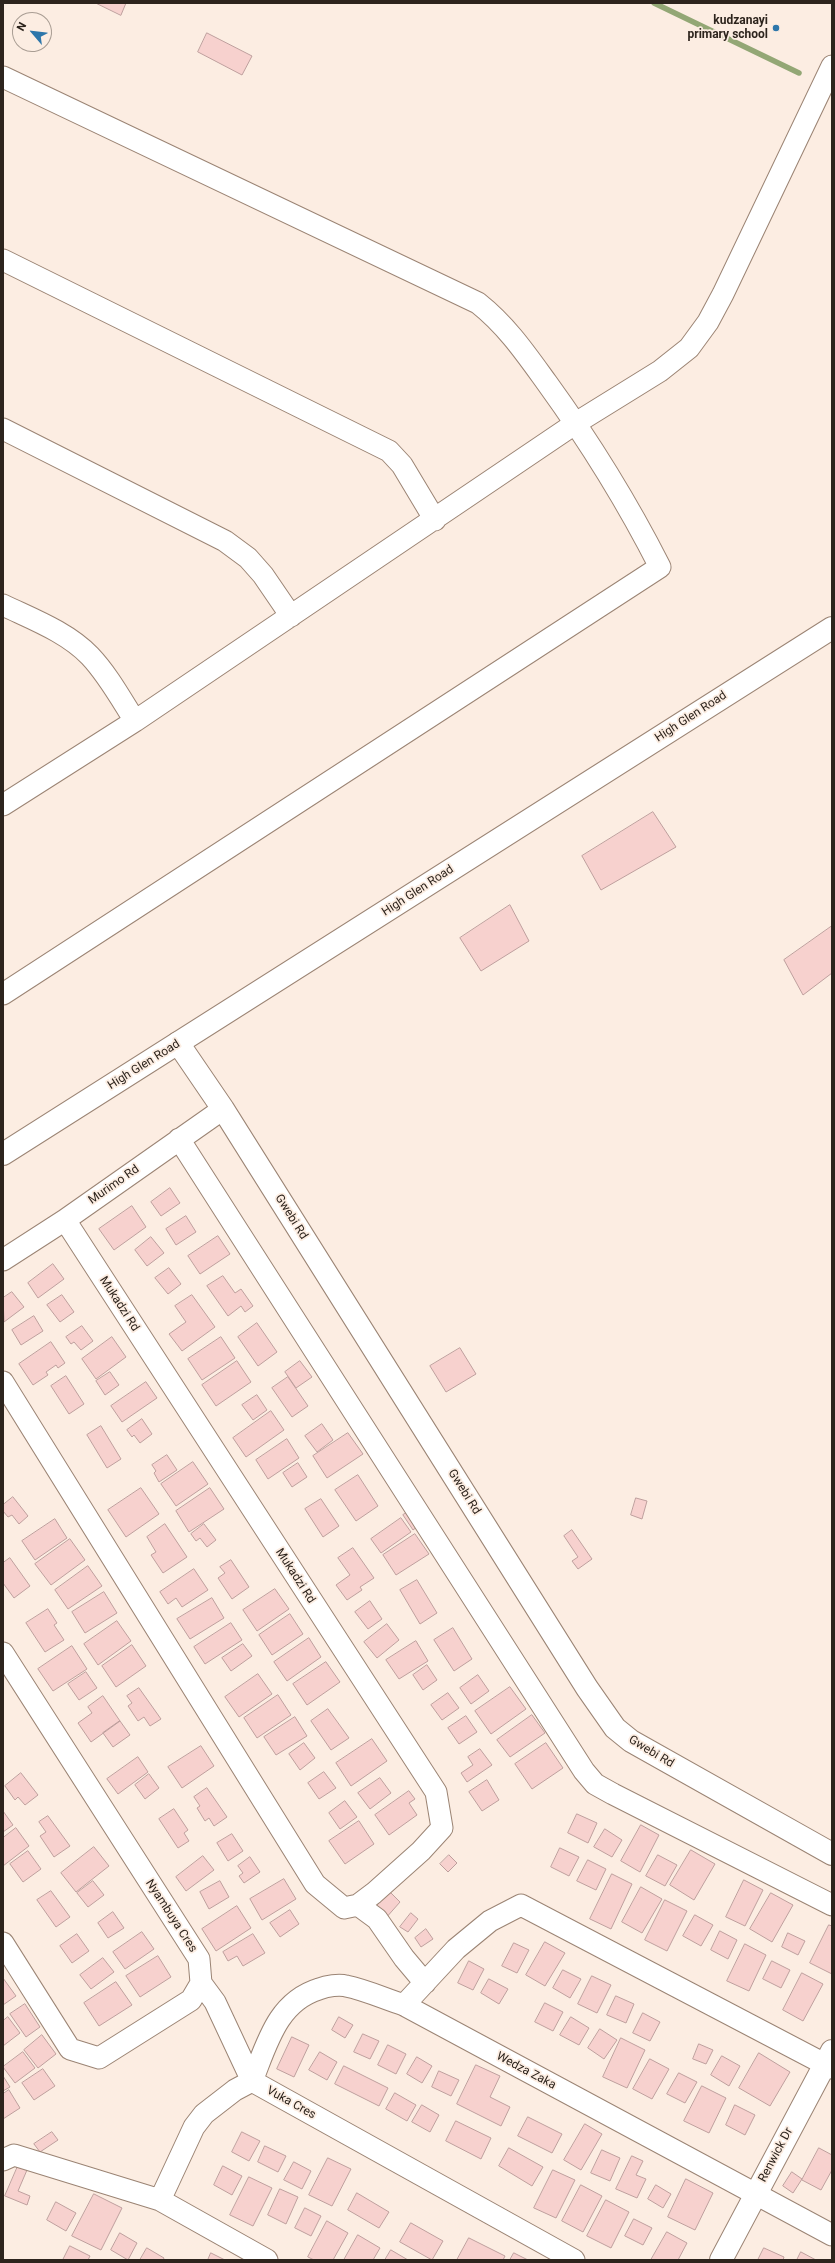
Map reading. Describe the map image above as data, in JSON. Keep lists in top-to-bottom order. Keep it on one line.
{"streets":{"street":["High Glen Road","Murimo Rd","Gwebi Rd","Mukadzi Rd","Nyambuya Cres","Wedza Zaka","Vuka Cres","Renwick Dr"]},"crossings":[["High Glen Road","Gwebi Rd"],["Murimo Rd","Gwebi Rd"],["Murimo Rd","Mukadzi Rd"],["Wedza Zaka","Vuka Cres"],["Wedza Zaka","Renwick Dr"]],"places":["kudzanayi primary school"],"north":"top left"}
